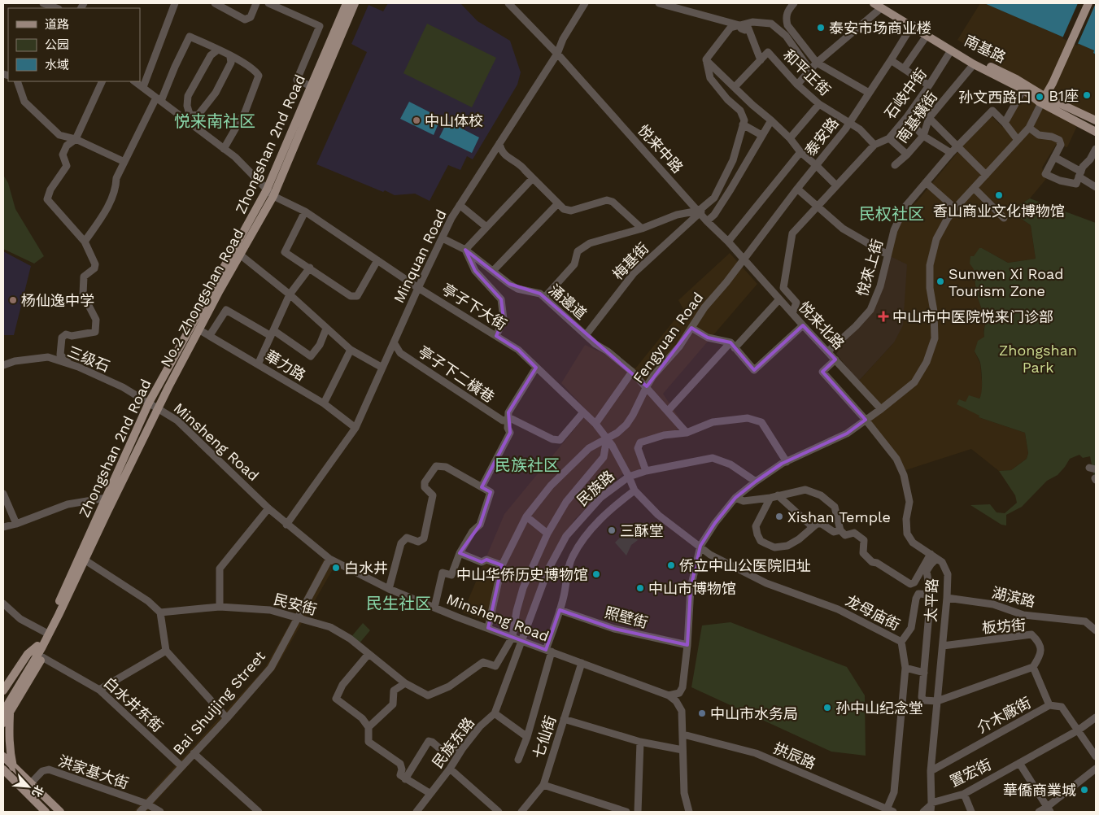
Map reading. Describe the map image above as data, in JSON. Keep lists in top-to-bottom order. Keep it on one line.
{"streets":{"main road":["南基路","Zhongshan 2nd Road","No.2 Zhongshan Road"],"street":["和平正街","石岐中街","南基橫街","泰安路","悦来中路","Minquan Road","梅基街","悅來上街","涌邊道","亭子下大街","悦来北路","Fengyuan Road","三级石","華力路","亭子下二橫巷","Minsheng Road","民族路","湖滨路","太平路","民安街","龙母庙街","照壁街","板坊街","Bai Shuijing Street","白水井东街","介木廠街","七仙街","民族东路","拱辰路","洪家基大街","置宏街"]},"crossings":[["南基路","石岐中街"],["南基路","南基橫街"],["南基路","泰安路"],["和平正街","石岐中街"],["和平正街","泰安路"],["泰安路","悦来中路"],["泰安路","悦来北路"],["泰安路","Fengyuan Road"],["Zhongshan 2nd Road","No.2 Zhongshan Road"],["Zhongshan 2nd Road","亭子下大街"],["Zhongshan 2nd Road","三级石"],["悦来中路","Minquan Road"],["悦来中路","梅基街"],["悦来中路","悦来北路"],["悦来中路","Fengyuan Road"],["Minquan Road","涌邊道"],["Minquan Road","亭子下大街"],["Minquan Road","華力路"],["Minquan Road","亭子下二橫巷"],["Minquan Road","Minsheng Road"],["梅基街","涌邊道"],["悅來上街","悦来北路"],["No.2 Zhongshan Road","亭子下大街"],["No.2 Zhongshan Road","三级石"],["No.2 Zhongshan Road","華力路"],["No.2 Zhongshan Road","Minsheng Road"],["涌邊道","Fengyuan Road"],["亭子下大街","Fengyuan Road"],["亭子下大街","民族路"],["亭子下大街","龙母庙街"],["悦来北路","Fengyuan Road"],["悦来北路","太平路"],["Fengyuan Road","Minsheng Road"],["三级石","Minsheng Road"],["Minsheng Road","民族路"],["Minsheng Road","民安街"],["Minsheng Road","Bai Shuijing Street"],["Minsheng Road","七仙街"],["Minsheng Road","民族东路"],["民族路","民族东路"],["湖滨路","太平路"],["太平路","板坊街"],["太平路","介木廠街"],["太平路","置宏街"],["民安街","Bai Shuijing Street"],["龙母庙街","拱辰路"],["板坊街","介木廠街"],["Bai Shuijing Street","白水井东街"],["Bai Shuijing Street","洪家基大街"]],"districts":["悦来南社区","民权社区","民族社区","民生社区"],"parks":["Zhongshan Park"],"places":{"other":["泰安市场商业楼","B1座","孙文西路口","中山体校","香山商业文化博物馆","Sunwen Xi Road Tourism Zone","杨仙逸中学","Xishan Temple","三酥堂","侨立中山公医院旧址","白水井","中山华侨历史博物馆","中山市博物馆","孙中山纪念堂","中山市水务局","華僑商業城"],"health":["中山市中医院悦来门诊部"]},"legend":["道路","公园","水域"],"north":"bottom right"}
